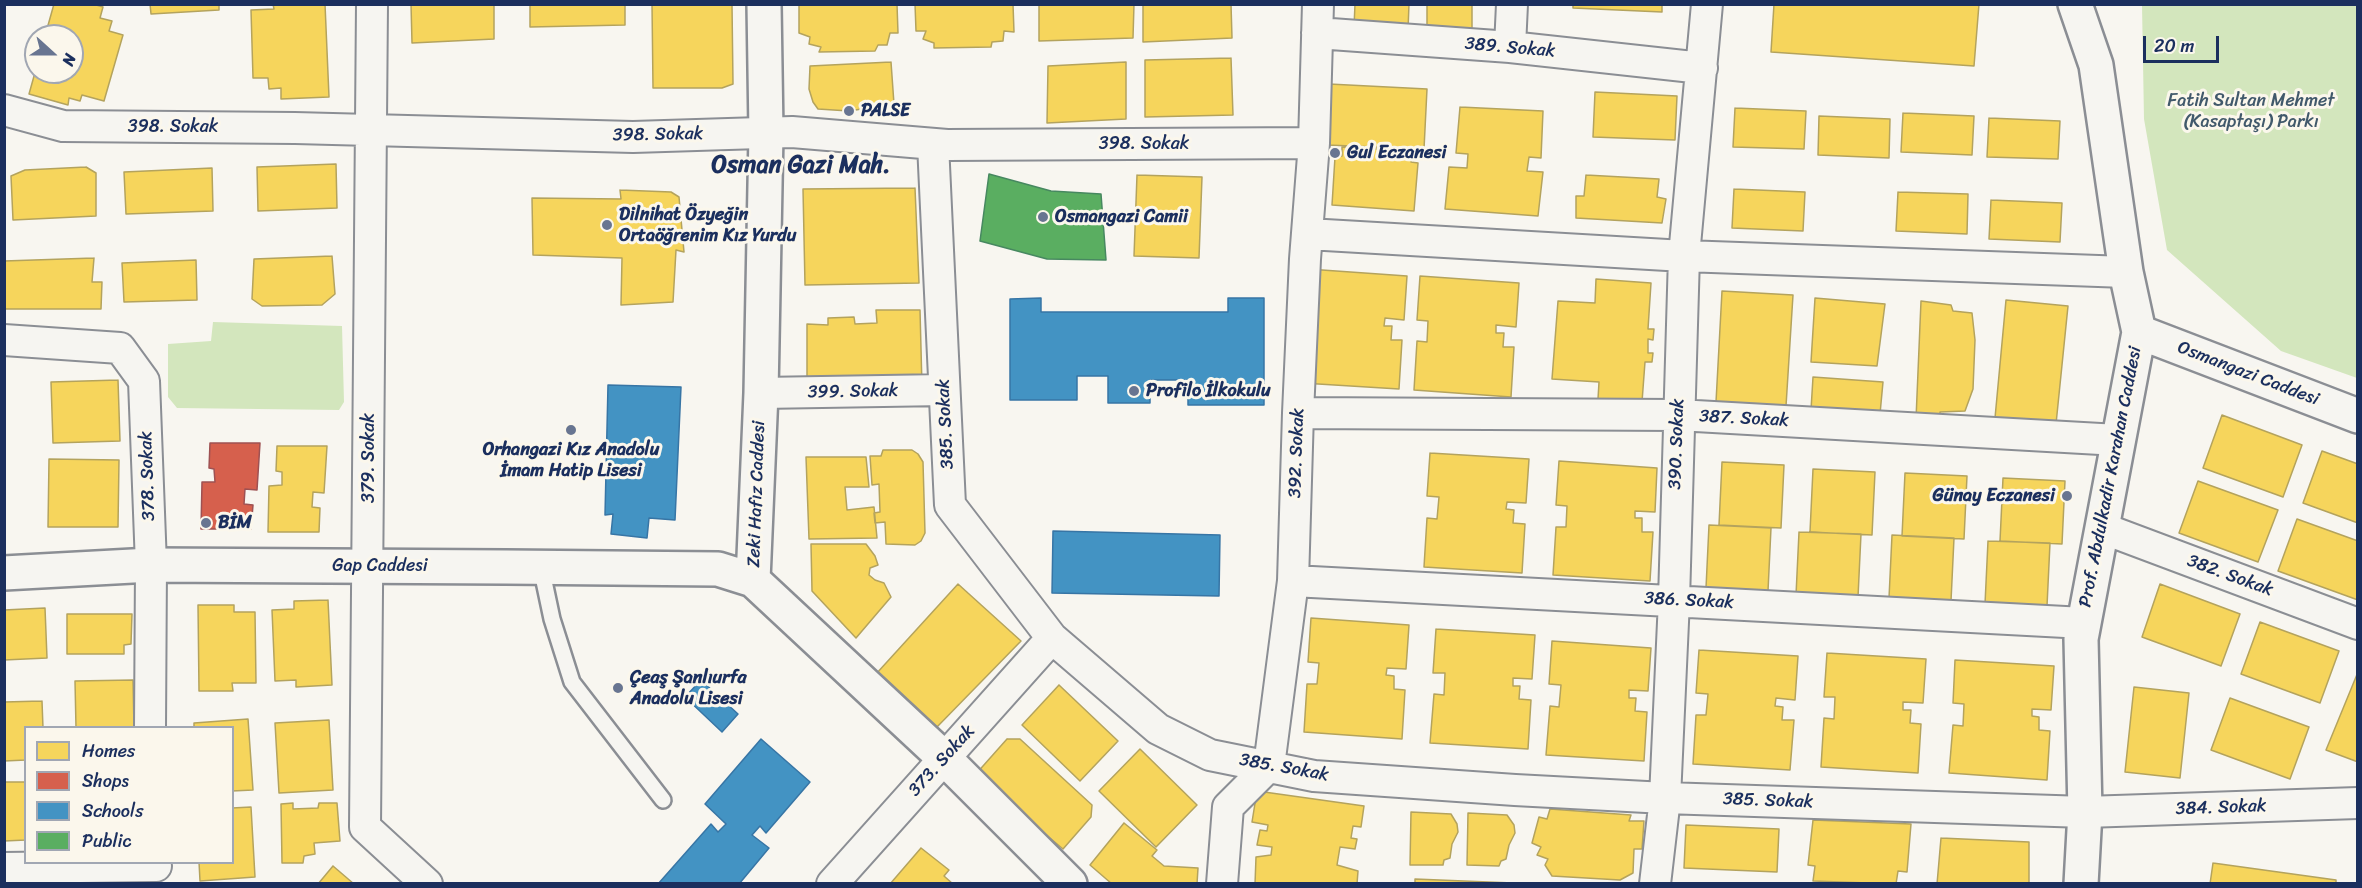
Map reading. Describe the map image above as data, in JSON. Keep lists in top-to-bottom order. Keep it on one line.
{"streets":{"street":["389. Sokak","398. Sokak","Osmangazi Caddesi","399. Sokak","387. Sokak","385. Sokak","390. Sokak","392. Sokak","379. Sokak","378. Sokak","Prof. Abdulkadir Karahan Caddesi","Zeki Hafız Caddesi","Gap Caddesi","382. Sokak","386. Sokak","373. Sokak","384. Sokak"]},"crossings":[["389. Sokak","390. Sokak"],["389. Sokak","392. Sokak"],["398. Sokak","385. Sokak"],["398. Sokak","392. Sokak"],["398. Sokak","379. Sokak"],["398. Sokak","Zeki Hafız Caddesi"],["Osmangazi Caddesi","Prof. Abdulkadir Karahan Caddesi"],["399. Sokak","385. Sokak"],["399. Sokak","Zeki Hafız Caddesi"],["387. Sokak","390. Sokak"],["387. Sokak","392. Sokak"],["387. Sokak","Prof. Abdulkadir Karahan Caddesi"],["385. Sokak","390. Sokak"],["385. Sokak","392. Sokak"],["385. Sokak","Prof. Abdulkadir Karahan Caddesi"],["385. Sokak","373. Sokak"],["385. Sokak","384. Sokak"],["390. Sokak","386. Sokak"],["392. Sokak","386. Sokak"],["379. Sokak","Gap Caddesi"],["378. Sokak","Gap Caddesi"],["Prof. Abdulkadir Karahan Caddesi","382. Sokak"],["Prof. Abdulkadir Karahan Caddesi","386. Sokak"],["Prof. Abdulkadir Karahan Caddesi","384. Sokak"],["Zeki Hafız Caddesi","Gap Caddesi"],["Zeki Hafız Caddesi","373. Sokak"]],"districts":["Osman Gazi Mah."],"parks":["Fatih Sultan Mehmet (Kasaptaşı) Parkı"],"places":["PALSE","Gul Eczanesi","Osmangazi Camii","Dilnihat Özyeğin Ortaöğrenim Kız Yurdu","Profilo İlkokulu","Orhangazi Kız Anadolu İmam Hatip Lisesi","Günay Eczanesi","BİM","Çeaş Şanlıurfa Anadolu Lisesi"],"legend":["Homes","Shops","Schools","Public"],"scale_bar":"20 m","north":"right"}
